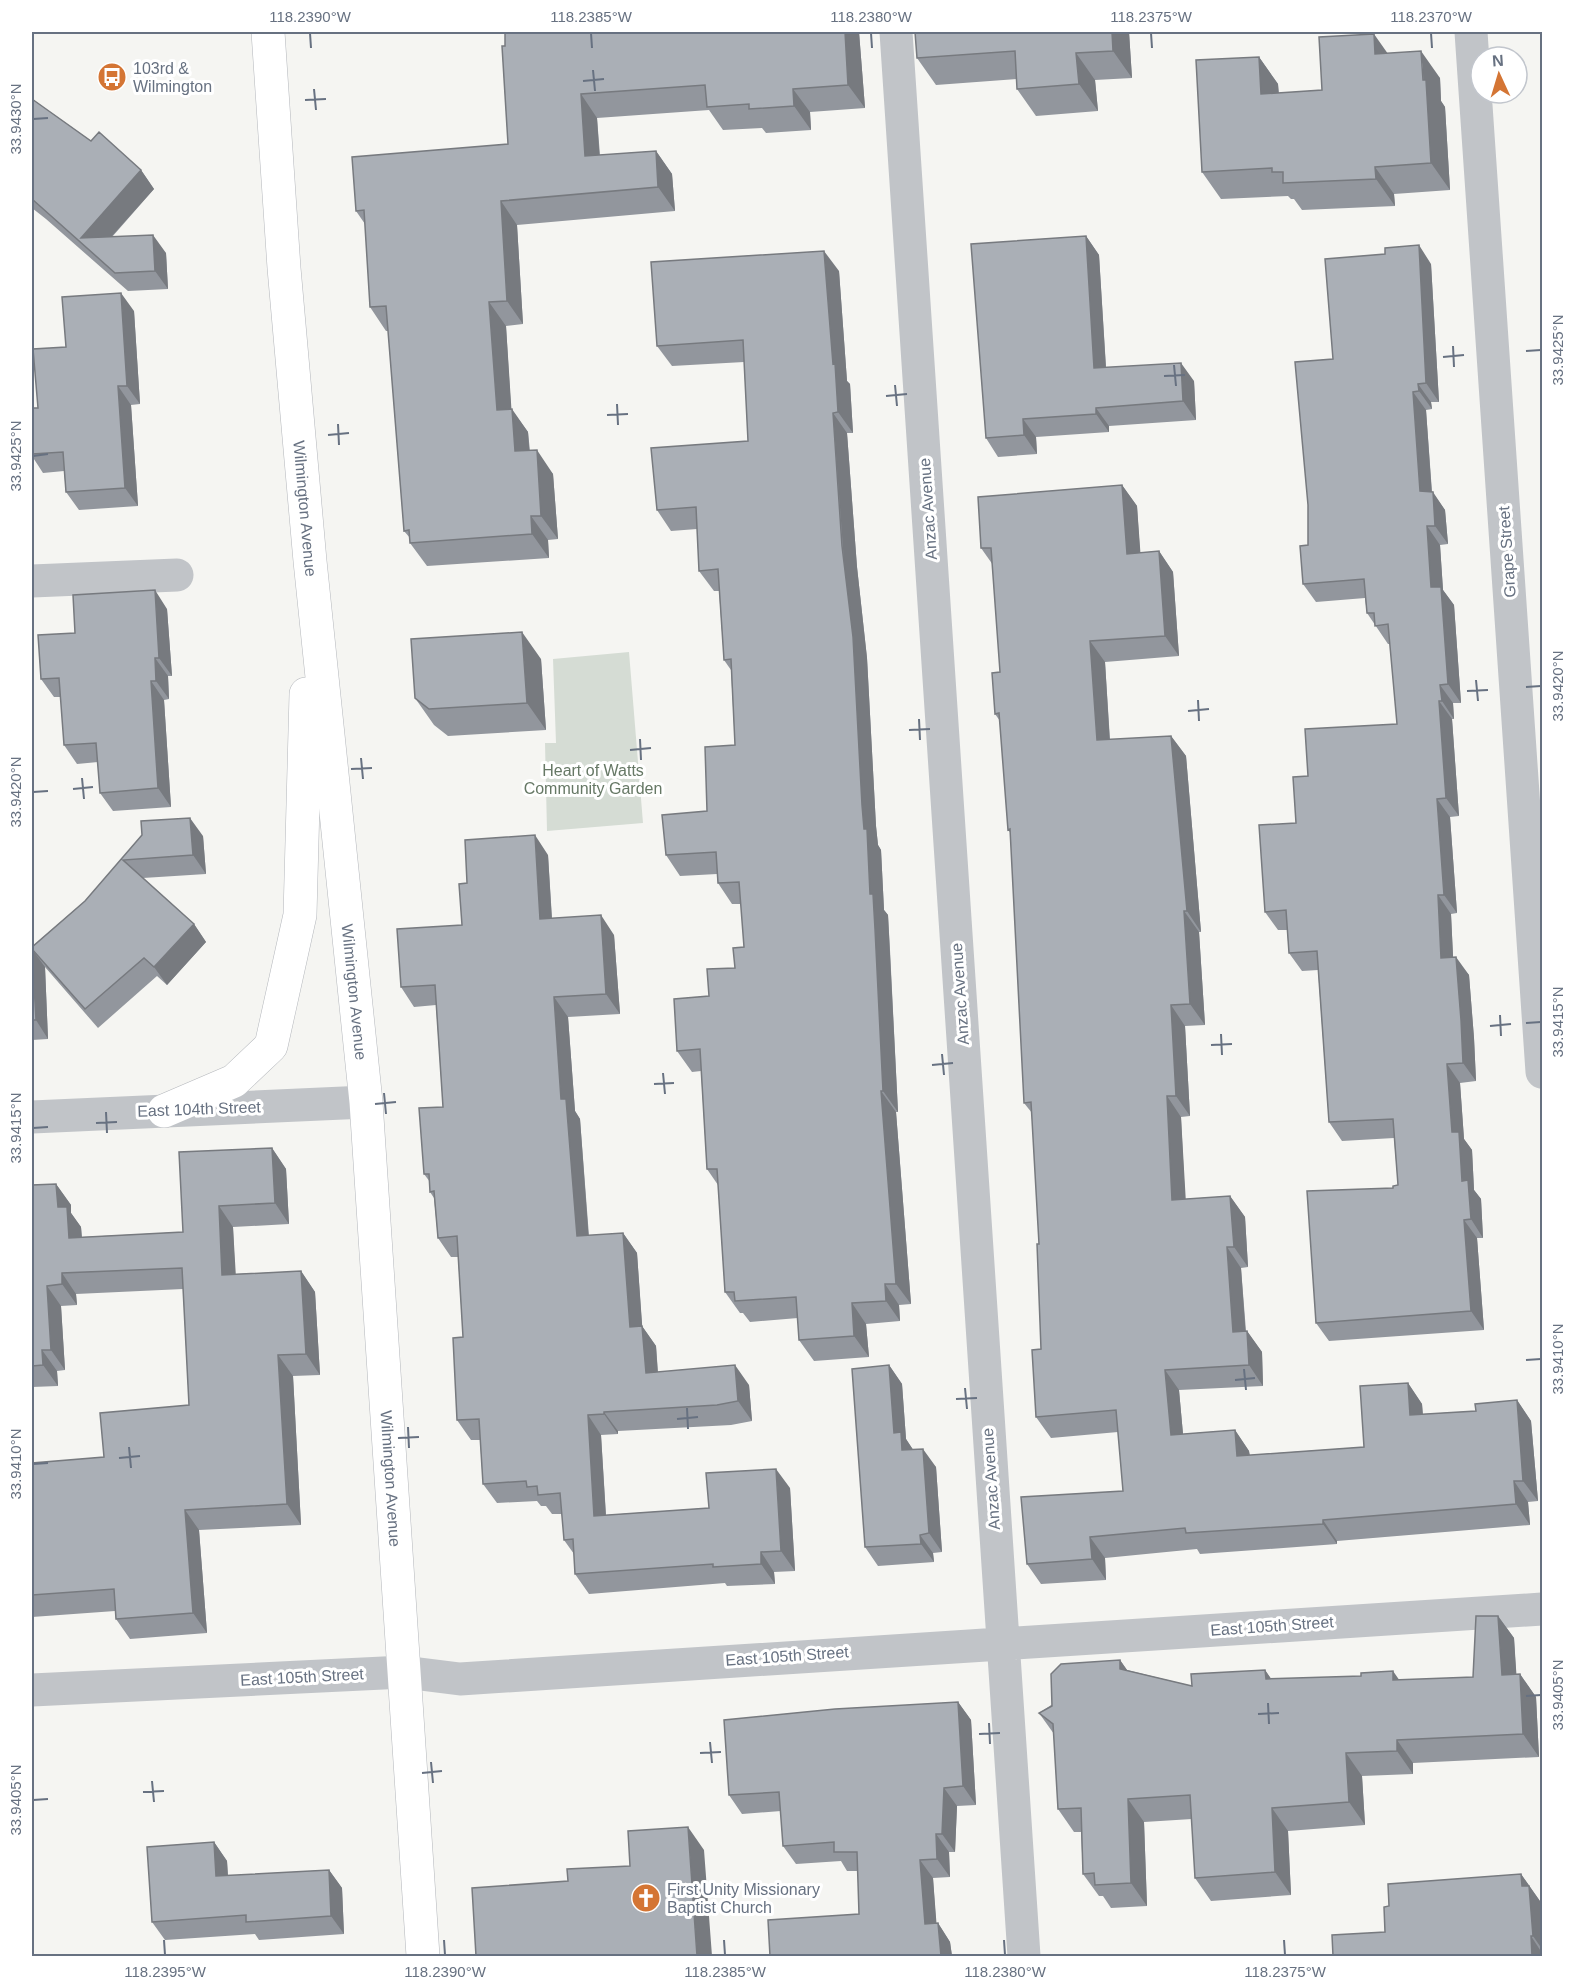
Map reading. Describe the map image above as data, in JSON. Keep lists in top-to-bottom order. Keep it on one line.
{"streets":{"main road":["Wilmington Avenue"],"street":["Anzac Avenue","Grape Street","East 104th Street","East 105th Street"]},"crossings":[["Anzac Avenue","East 105th Street"],["Wilmington Avenue","East 104th Street"],["Wilmington Avenue","East 105th Street"]],"parks":["Heart of Watts Community Garden"],"places":{"bus stop":["103rd & Wilmington"],"church":["First Unity Missionary Baptist Church"]},"north":"top","coordinates":["118.2390°W","118.2385°W","118.2380°W","118.2375°W","118.2370°W","33.9430°N","33.9425°N","33.9420°N","33.9415°N","33.9410°N","33.9405°N","118.2395°W"]}
